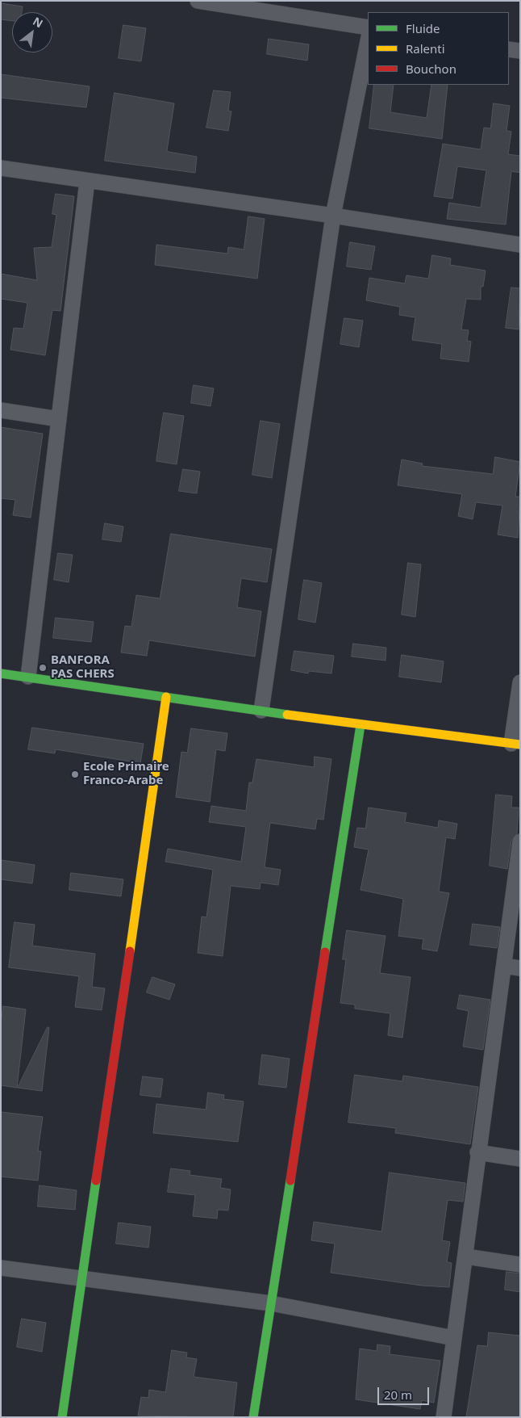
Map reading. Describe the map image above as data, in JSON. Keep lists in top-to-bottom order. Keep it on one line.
{"places":["BANFORA PAS CHERS","Ecole Primaire Franco-Arabe"],"legend":["Fluide","Ralenti","Bouchon"],"scale_bar":"20 m","north":"top right"}
